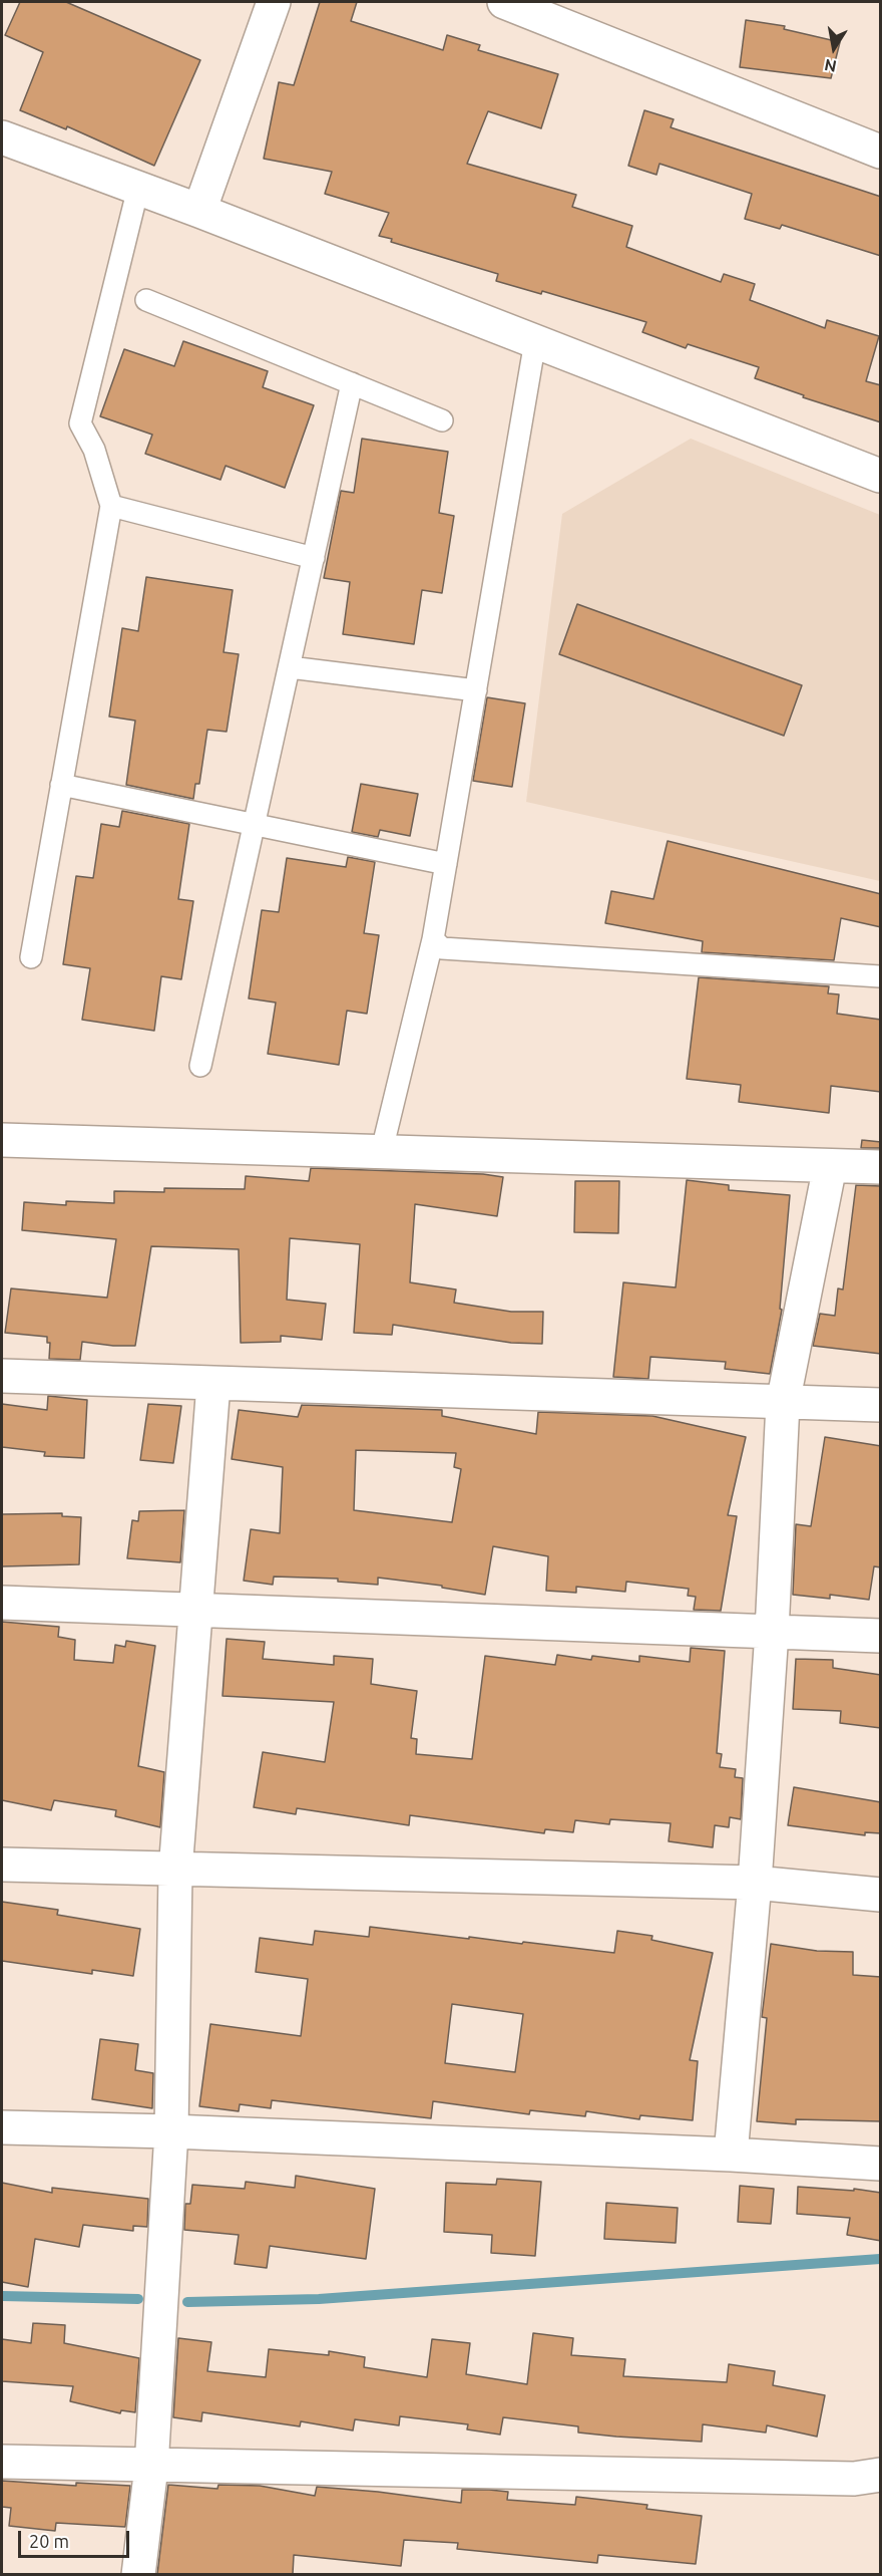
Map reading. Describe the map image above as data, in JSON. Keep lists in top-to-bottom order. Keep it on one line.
{"scale_bar":"20 m","north":"bottom"}
